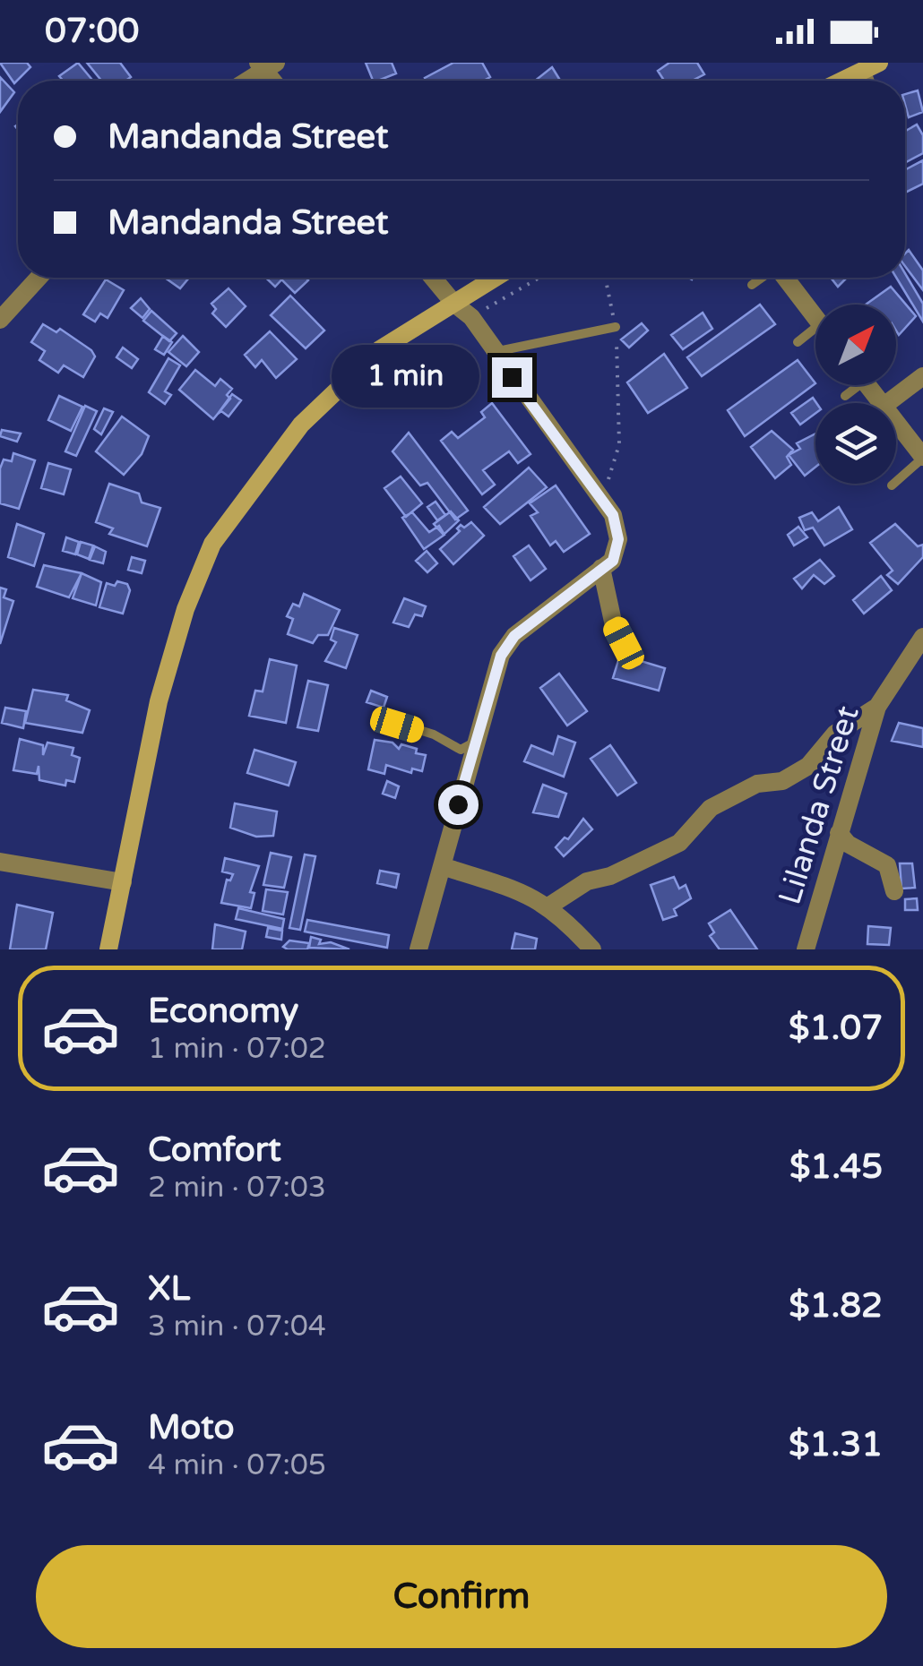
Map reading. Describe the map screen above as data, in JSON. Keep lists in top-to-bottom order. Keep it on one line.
{"streets":{"street":["Lilanda Street"]},"north":"top right","page":{"status":"07:00","banner":["Mandanda Street","Mandanda Street"],"bubble":"1 min","list":[{"name":"Economy","note":"1 min · 07:02","value":"$1.07"},{"name":"Comfort","note":"2 min · 07:03","value":"$1.45"},{"name":"XL","note":"3 min · 07:04","value":"$1.82"},{"name":"Moto","note":"4 min · 07:05","value":"$1.31"}],"buttons":"Confirm"}}
